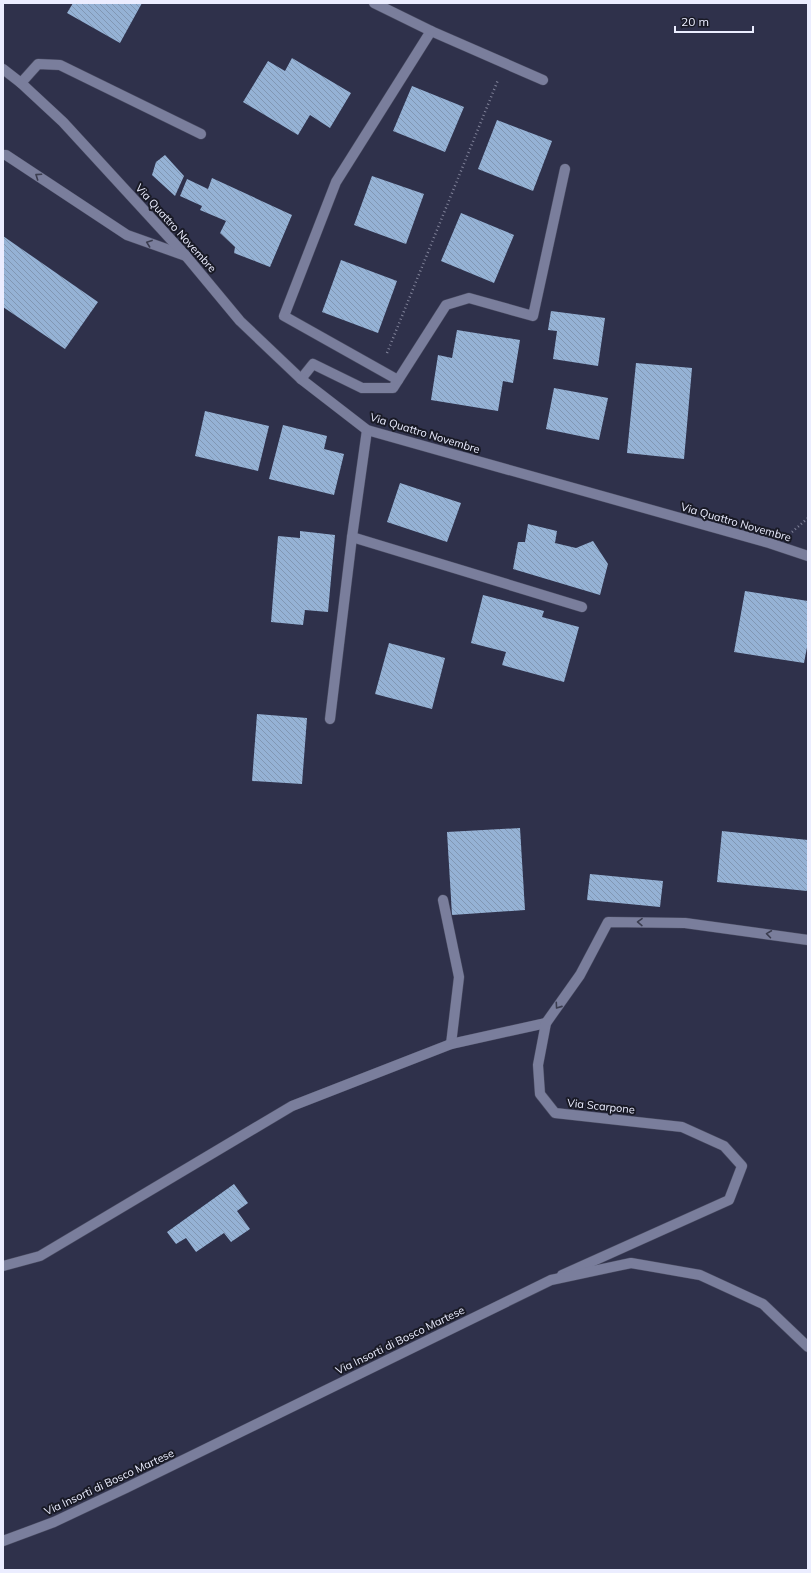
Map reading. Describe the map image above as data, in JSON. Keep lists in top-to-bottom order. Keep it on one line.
{"streets":{"street":["Via Quattro Novembre","Via Scarpone","Via Insorti di Bosco Martese"]},"crossings":[["Via Scarpone","Via Insorti di Bosco Martese"]],"scale_bar":"20 m"}
